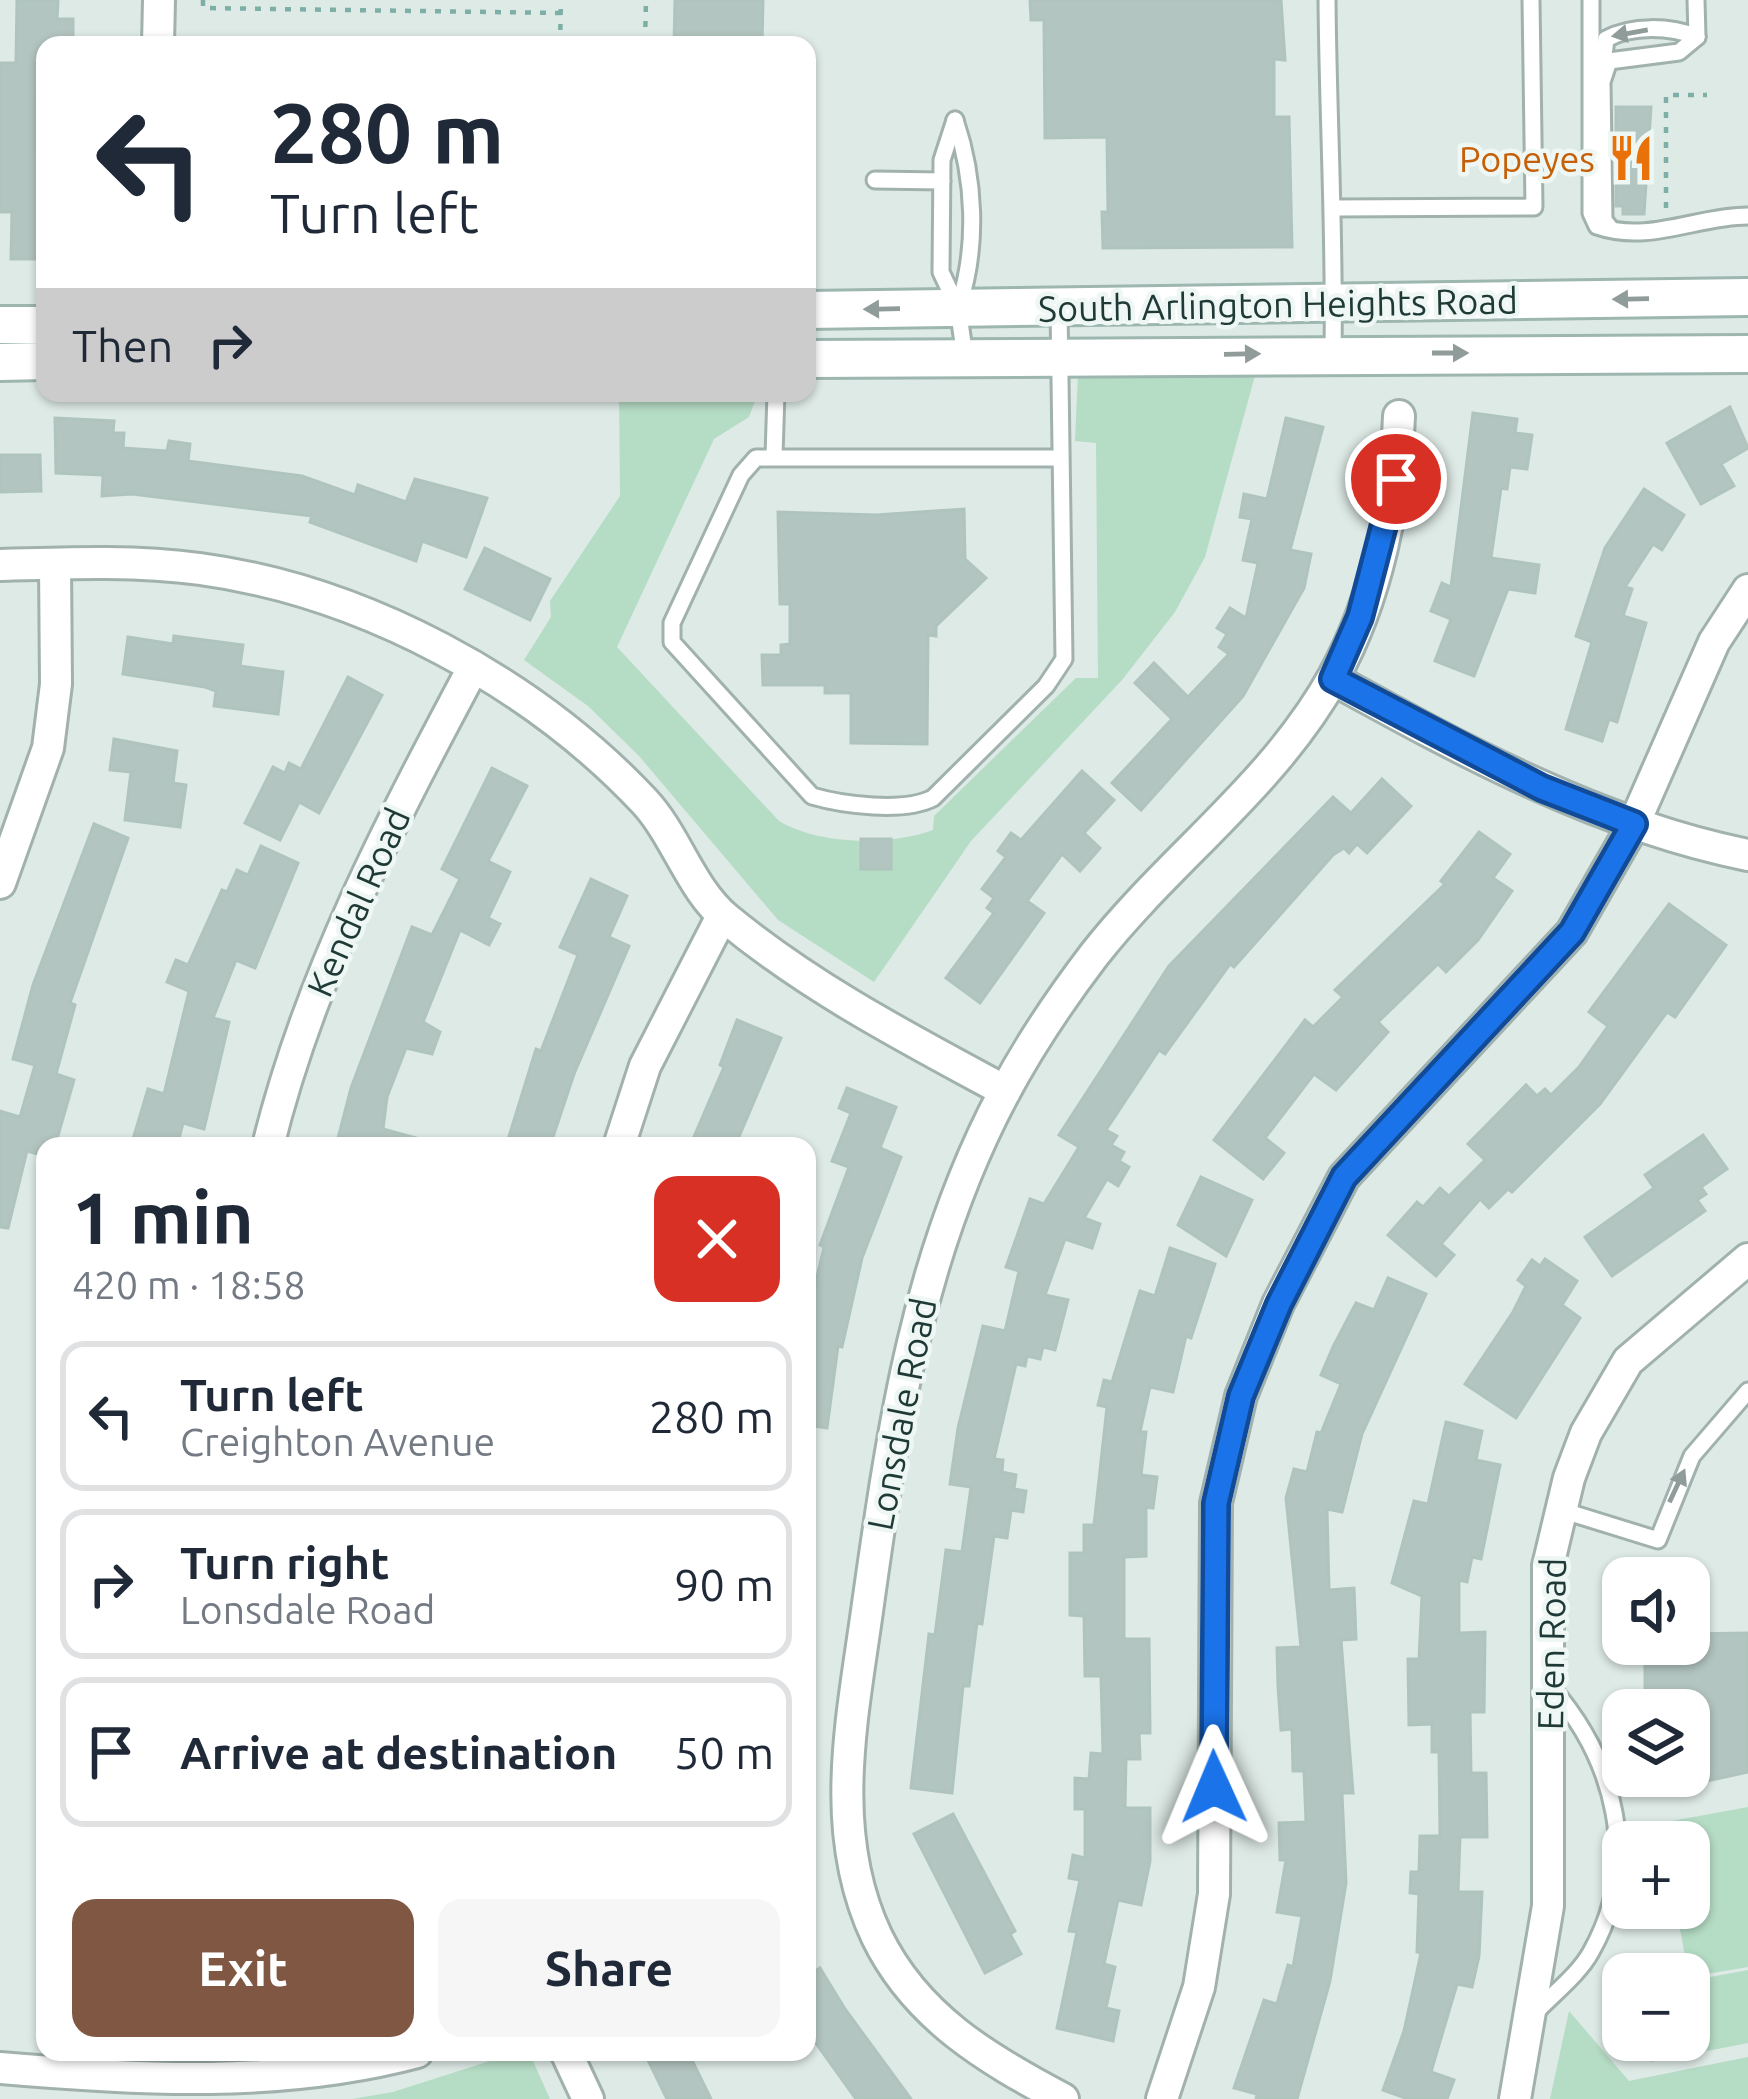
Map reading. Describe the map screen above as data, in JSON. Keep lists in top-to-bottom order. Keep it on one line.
{"streets":{"main road":["South Arlington Heights Road"],"street":["Kendal Road","Lonsdale Road","Eden Road"]},"places":{"restaurant":["Popeyes"]},"page":{"turn":["280 m","Turn left"],"then":"Then","heading":["1 min","420 m · 18:58"],"list":[{"name":"Turn left","note":"Creighton Avenue","value":"280 m"},{"name":"Turn right","note":"Lonsdale Road","value":"90 m"},{"name":"Arrive at destination","value":"50 m"}],"map_buttons":["+","−"],"buttons":["Exit","Share"]}}
